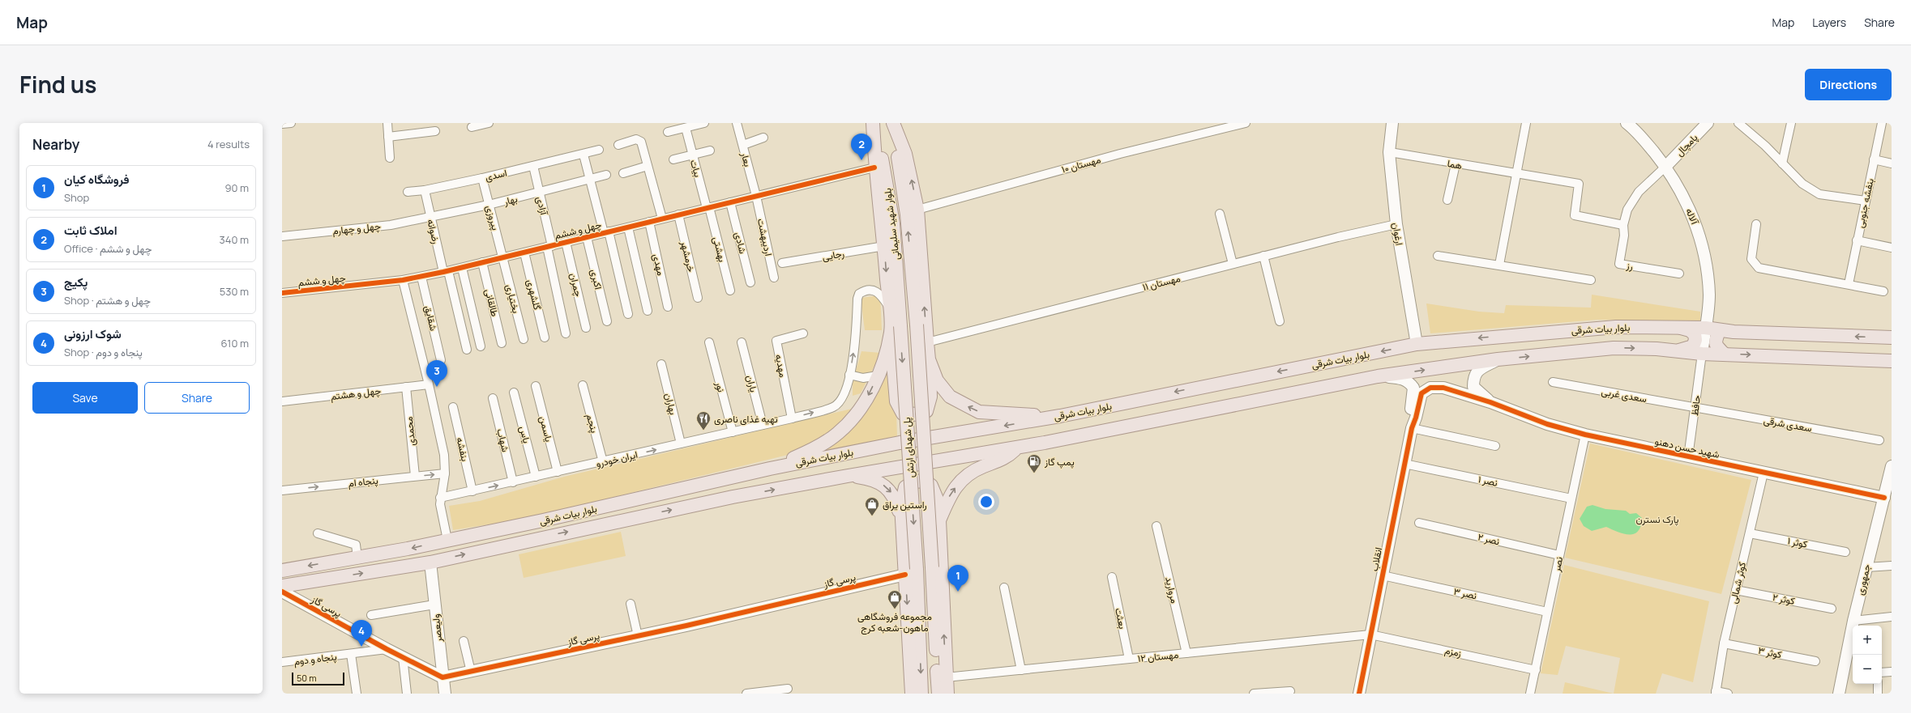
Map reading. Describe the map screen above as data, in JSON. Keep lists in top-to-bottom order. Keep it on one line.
{"streets":{"main road":["بلوار شهید سلیمانی","بلوار بیات شرقی","پل شهدای ارتش"],"street":["پامچال","بعار","مهستان ۱۰","هما","بیات","اسدی","بهار","بنفشه جنوبی","آزادی","آلاله","پیروزی","چهل و چهارم","چهل و ششم","رضوانه","ارغوان","اردیبهشت","شادی","بهشتی","رجایی","خرمشهر","مهدی","رز","اکبری","مهستان ۱۱","چمران","گلشهری","بختیاری","طالقانی","شقایق","مهدیه","یاران","نور","چهل و هشتم","سعدی غربی","بهاران","حافظ","پنجم","سعدی شرقی","یاسمن","محمدی","یاس","شهاب","شهید حسن دهنو","بنفشه","ایران خودرو","نصر ۱","پنجاه ام","نصر ۲","کوثر ۱","انقلاب","نصر","جمهوری","پرسی گاز","کوثر شمالی","مروارید","نصر ۳","کوثر ۲","بعثت","ولیعصر","زمزم","کوثر ۳","مهستان ۱۲","پنجاه و دوم"]},"crossings":[["پامچال","آلاله"],["پامچال","رز"],["بعار","چهل و ششم"],["بعار","اردیبهشت"],["هما","رز"],["بیات","چهل و ششم"],["بیات","بهشتی"],["اسدی","آزادی"],["اسدی","پیروزی"],["اسدی","رضوانه"],["بهار","آزادی"],["بهار","پیروزی"],["بهار","چهل و چهارم"],["بهار","رضوانه"],["آزادی","چهل و ششم"],["آلاله","رز"],["آلاله","بلوار بیات شرقی"],["آلاله","حافظ"],["پیروزی","چهل و ششم"],["پیروزی","بختیاری"],["بلوار شهید سلیمانی","پل شهدای ارتش"],["چهل و چهارم","رضوانه"],["چهل و ششم","رضوانه"],["چهل و ششم","اردیبهشت"],["چهل و ششم","شادی"],["چهل و ششم","بهشتی"],["چهل و ششم","خرمشهر"],["چهل و ششم","مهدی"],["چهل و ششم","اکبری"],["چهل و ششم","چمران"],["چهل و ششم","گلشهری"],["چهل و ششم","بختیاری"],["چهل و ششم","طالقانی"],["چهل و ششم","شقایق"],["ارغوان","مهستان ۱۱"],["ارغوان","بلوار بیات شرقی"],["بلوار بیات شرقی","حافظ"],["بلوار بیات شرقی","انقلاب"],["بلوار بیات شرقی","ولیعصر"],["مهدیه","ایران خودرو"],["یاران","ایران خودرو"],["نور","ایران خودرو"],["چهل و هشتم","محمدی"],["سعدی غربی","حافظ"],["سعدی غربی","سعدی شرقی"],["بهاران","ایران خودرو"],["حافظ","سعدی شرقی"],["حافظ","شهید حسن دهنو"],["پنجم","ایران خودرو"],["یاسمن","ایران خودرو"],["محمدی","پنجاه ام"],["یاس","ایران خودرو"],["شهاب","ایران خودرو"],["پل شهدای ارتش","پرسی گاز"],["شهید حسن دهنو","انقلاب"],["شهید حسن دهنو","نصر"],["شهید حسن دهنو","جمهوری"],["شهید حسن دهنو","کوثر شمالی"],["بنفشه","ایران خودرو"],["نصر ۱","انقلاب"],["نصر ۱","نصر"],["نصر ۲","نصر"],["کوثر ۱","کوثر شمالی"],["انقلاب","نصر ۳"],["انقلاب","زمزم"],["انقلاب","مهستان ۱۲"],["نصر","نصر ۳"],["نصر","زمزم"],["پرسی گاز","ولیعصر"],["پرسی گاز","پنجاه و دوم"],["کوثر شمالی","کوثر ۲"],["کوثر شمالی","کوثر ۳"],["مروارید","مهستان ۱۲"],["بعثت","مهستان ۱۲"],["زمزم","مهستان ۱۲"]],"one_way":["ایران خودرو","پنجاه ام"],"parks":["پارک نسترن"],"places":{"restaurant":["تهیه غذای ناصری"],"fuel station":["پمپ گاز"],"shop":["راستین یراق","مجموعه فروشگاهی ماهون-شعبه کرج"]},"scale_bar":"50 m","page":{"header":"Map","nav":["Map","Layers","Share"],"title":"Find us","buttons":["Directions",["Save","Share"]],"heading":["Nearby","4 results"],"pins":["2","3","1","4"],"list":[{"mark":"1","name":"فروشگاه کیان","note":"Shop","value":"90 m"},{"mark":"2","name":"املاک ثابت","note":"Office · چهل و ششم","value":"340 m"},{"mark":"3","name":"پکیج","note":"Shop · چهل و هشتم","value":"530 m"},{"mark":"4","name":"شوک ارزونی","note":"Shop · پنجاه و دوم","value":"610 m"}],"map_buttons":["+","−"],"scale":"50 m"}}
